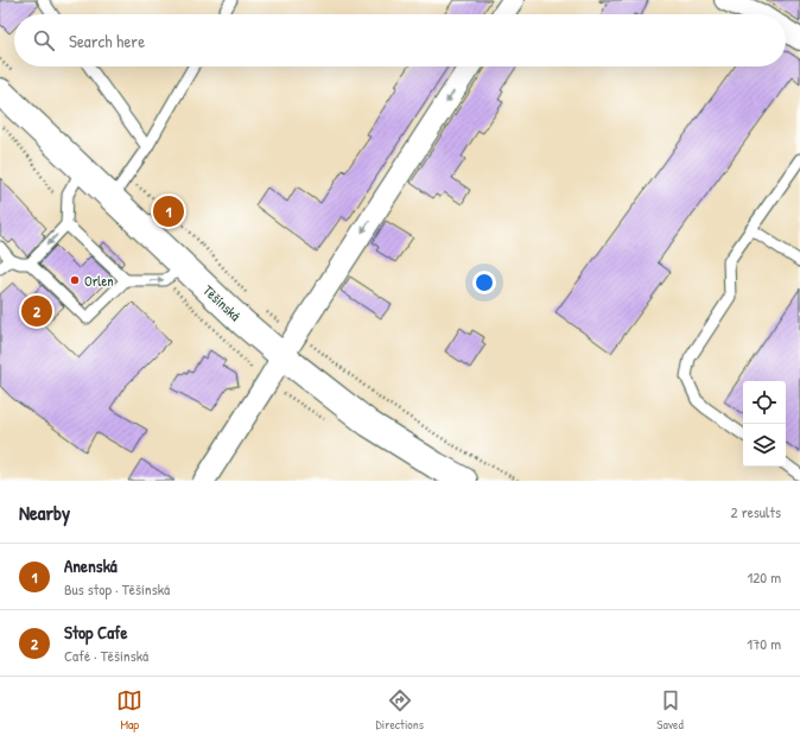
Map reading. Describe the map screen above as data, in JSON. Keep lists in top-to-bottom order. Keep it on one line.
{"streets":{"street":["Těšínská"]},"places":["Orlen"],"page":{"search":"Search here","pins":["1","2"],"heading":["Nearby","2 results"],"list":[{"mark":"1","name":"Anenská","note":"Bus stop · Těšínská","value":"120 m"},{"mark":"2","name":"Stop Cafe","note":"Café · Těšínská","value":"170 m"}],"nav":["Map","Directions","Saved"]}}
